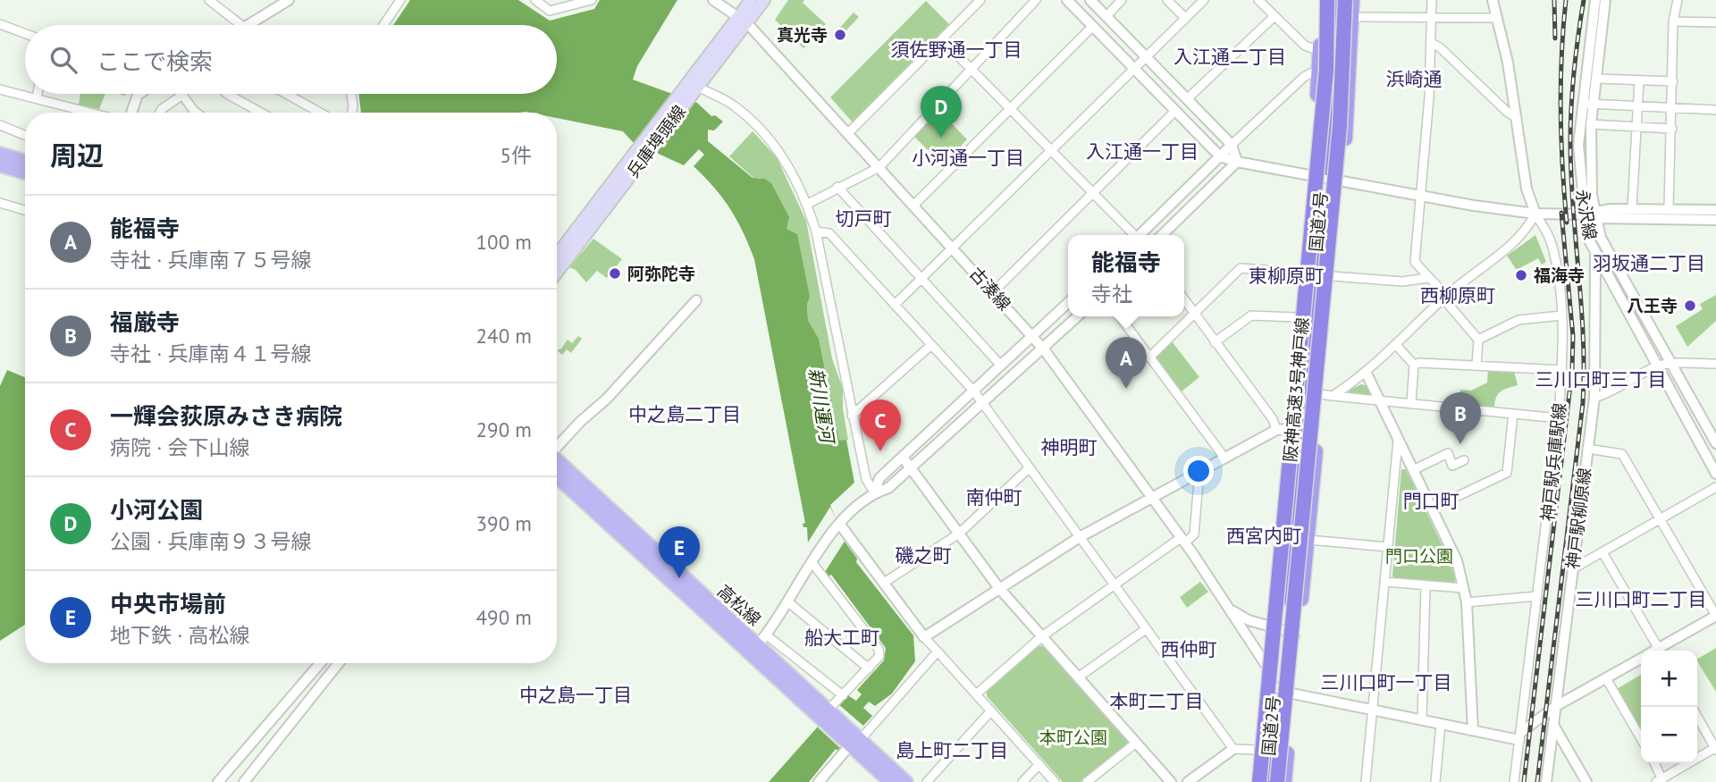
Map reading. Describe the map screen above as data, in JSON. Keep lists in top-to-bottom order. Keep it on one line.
{"streets":{"highway":["国道2号","阪神高速3号神戸線"],"main road":["兵庫埠頭線","高松線"],"street":["永沢線","古湊線","神戸駅兵庫駅線","神戸駅柳原線"]},"crossings":[["兵庫埠頭線","古湊線"],["永沢線","神戸駅柳原線"],["国道2号","古湊線"],["国道2号","阪神高速3号神戸線"]],"districts":["須佐野通一丁目","入江通二丁目","浜崎通","入江通一丁目","小河通一丁目","切戸町","羽坂通二丁目","東柳原町","西柳原町","三川口町三丁目","中之島二丁目","神明町","南仲町","門口町","西宮内町","磯之町","三川口町二丁目","船大工町","西仲町","三川口町一丁目","中之島一丁目","本町二丁目","島上町二丁目"],"water":["新川運河"],"parks":["門口公園","本町公園"],"places":["真光寺","阿弥陀寺","福海寺","八王寺"],"page":{"search":"ここで検索","pins":["D","A","B","C","E"],"heading":["周辺","5件"],"list":[{"mark":"A","name":"能福寺","note":"寺社 · 兵庫南７５号線","value":"100 m"},{"mark":"B","name":"福厳寺","note":"寺社 · 兵庫南４１号線","value":"240 m"},{"mark":"C","name":"一輝会荻原みさき病院","note":"病院 · 会下山線","value":"290 m"},{"mark":"D","name":"小河公園","note":"公園 · 兵庫南９３号線","value":"390 m"},{"mark":"E","name":"中央市場前","note":"地下鉄 · 高松線","value":"490 m"}],"popup":["能福寺","寺社"],"map_buttons":["+","−"]}}
